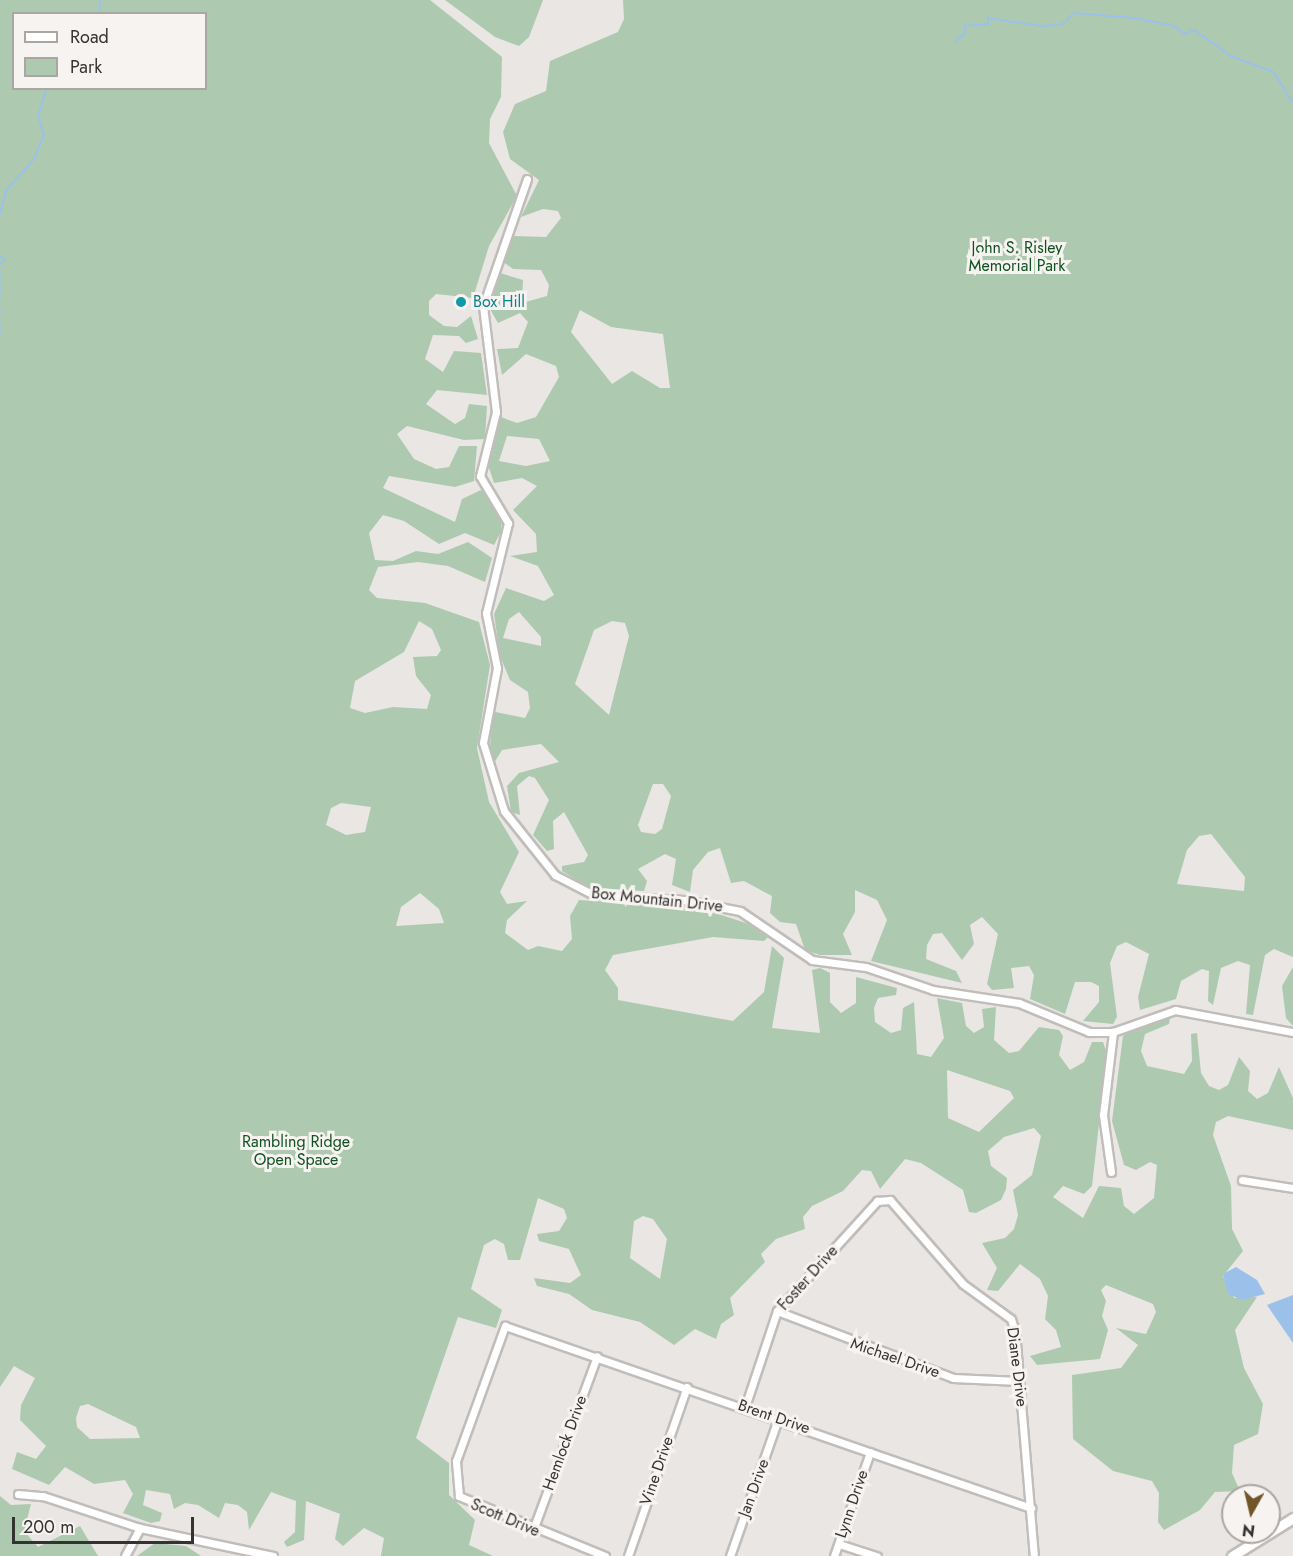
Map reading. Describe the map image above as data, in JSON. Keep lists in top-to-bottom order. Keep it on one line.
{"streets":{"street":["Box Mountain Drive","Foster Drive","Michael Drive","Diane Drive","Brent Drive","Hemlock Drive","Vine Drive","Jan Drive","Lynn Drive","Scott Drive"]},"crossings":[["Foster Drive","Michael Drive"],["Foster Drive","Diane Drive"],["Foster Drive","Brent Drive"],["Michael Drive","Diane Drive"],["Diane Drive","Brent Drive"],["Brent Drive","Hemlock Drive"],["Brent Drive","Vine Drive"],["Brent Drive","Jan Drive"],["Brent Drive","Lynn Drive"],["Brent Drive","Scott Drive"],["Hemlock Drive","Scott Drive"]],"parks":["John S. Risley Memorial Park","Rambling Ridge Open Space"],"places":["Box Hill"],"legend":["Road","Park"],"scale_bar":"200 m","north":"bottom"}
